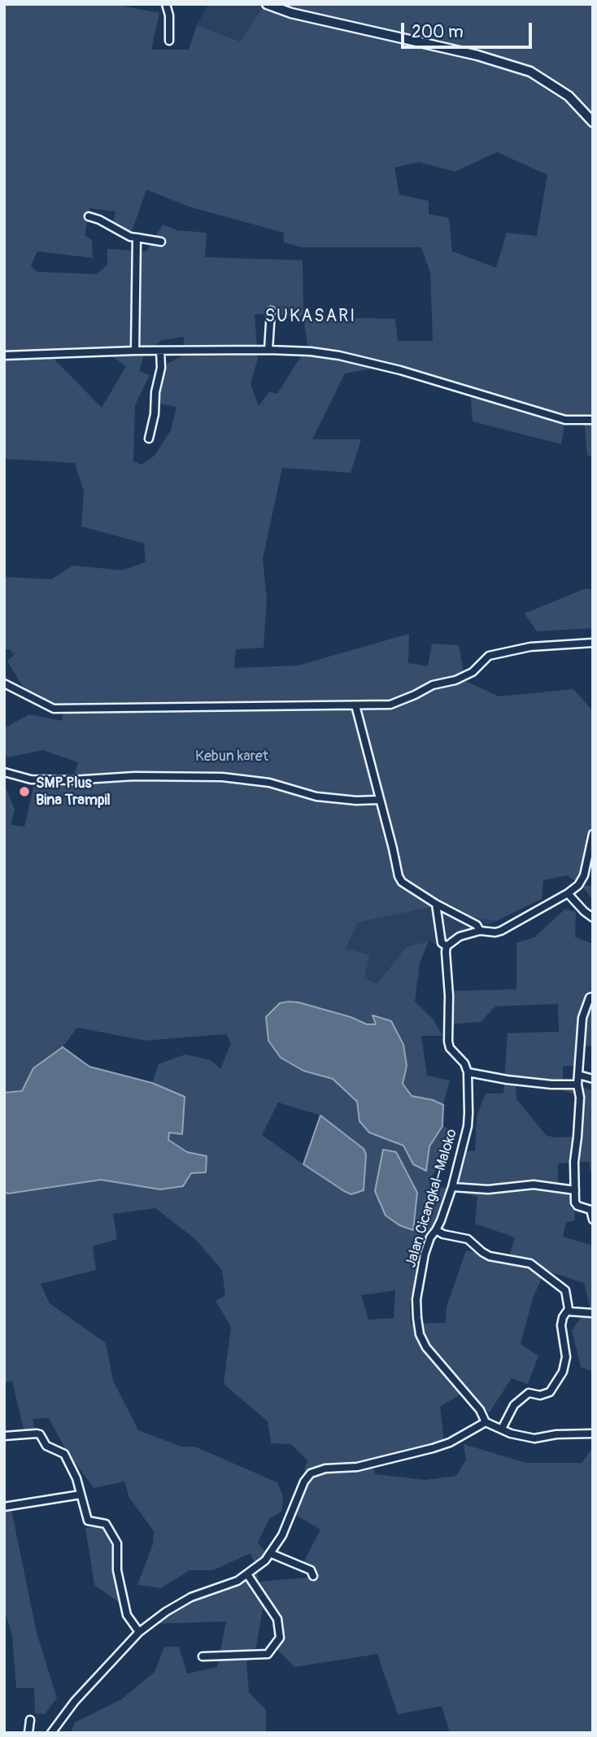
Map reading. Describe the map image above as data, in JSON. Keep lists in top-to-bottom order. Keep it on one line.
{"streets":{"street":["Jalan Cicangkal–Maloko"]},"districts":["SUKASARI"],"parks":["Kebun karet"],"places":["SMP Plus Bina Trampil"],"scale_bar":"200 m"}
